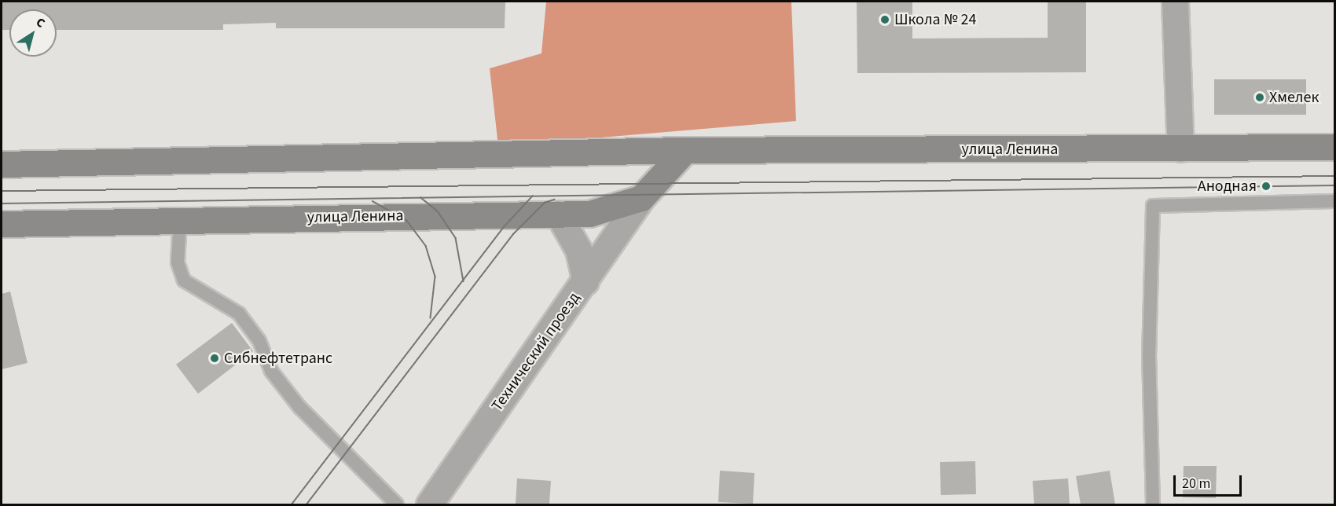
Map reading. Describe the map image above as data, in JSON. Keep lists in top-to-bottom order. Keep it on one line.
{"streets":{"main road":["улица Ленина"],"street":["Технический проезд"]},"crossings":[["улица Ленина","Технический проезд"]],"places":["Школа № 24","Хмелек","Анодная","Сибнефтетранс"],"scale_bar":"20 m","north":"top right"}
